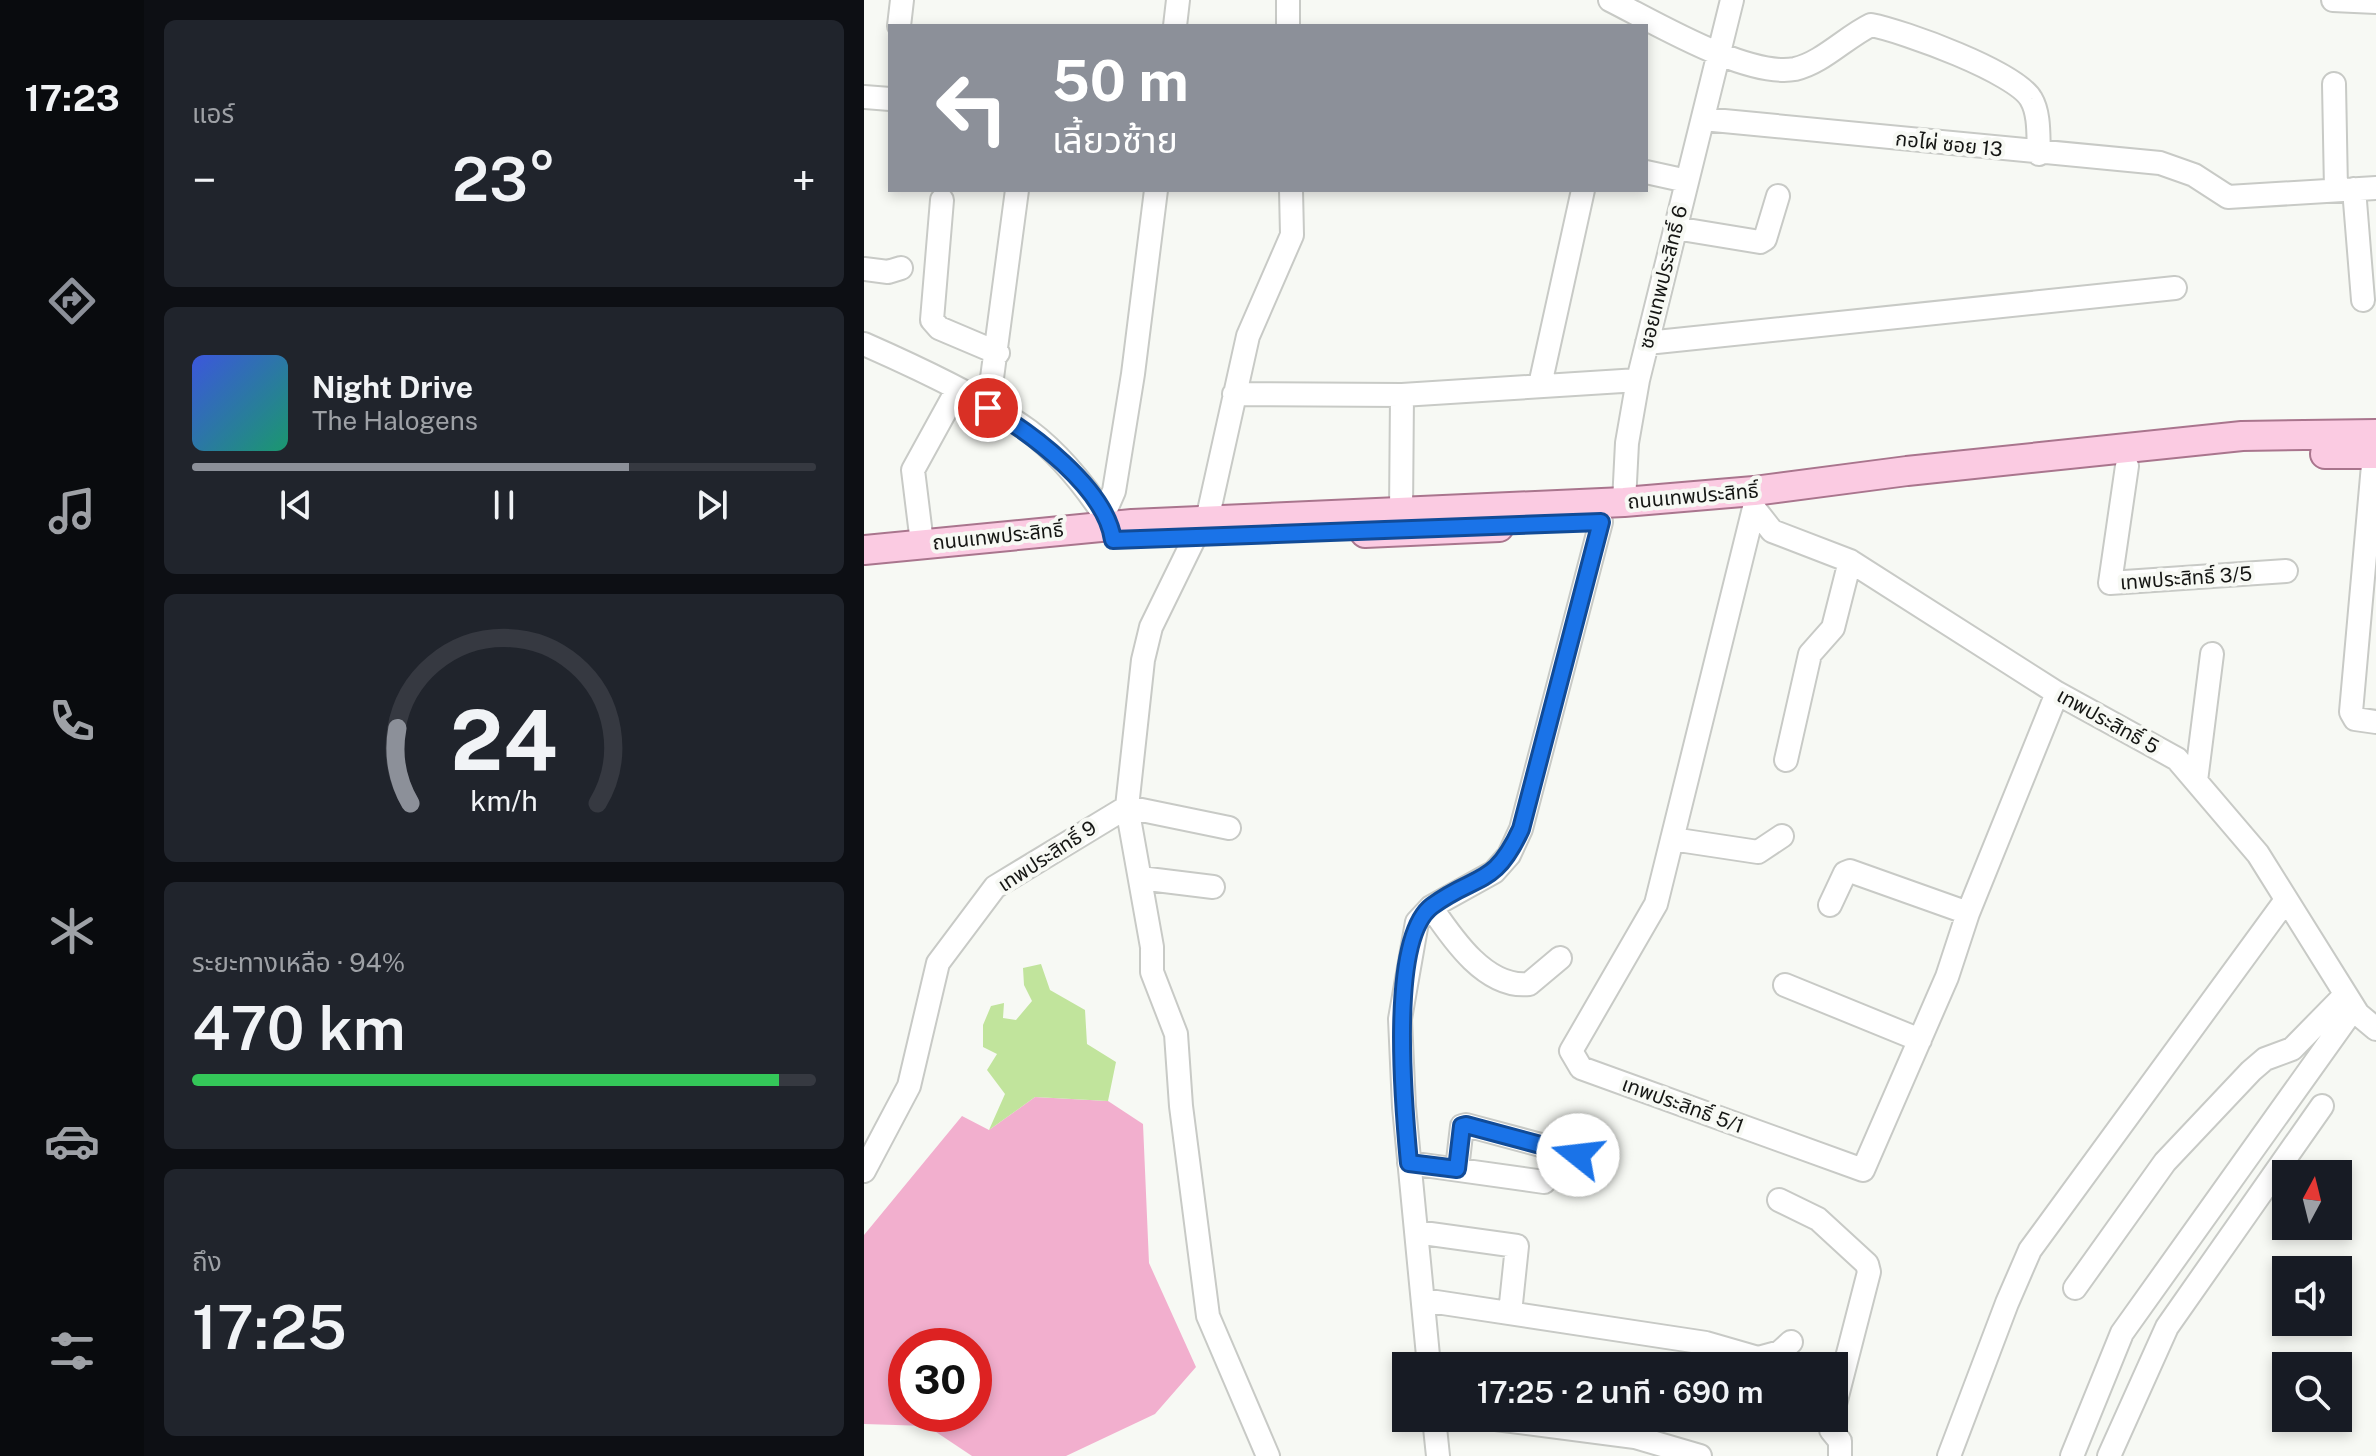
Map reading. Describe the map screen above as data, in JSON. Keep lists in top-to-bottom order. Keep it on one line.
{"streets":{"main road":["ถนนเทพประสิทธิ์"],"street":["กอไผ่ ซอย 13","ซอยเทพประสิทธิ์ 6","เทพประสิทธิ์ 3/5","เทพประสิทธิ์ 5","เทพประสิทธิ์ 9","เทพประสิทธิ์ 5/1"]},"crossings":[["กอไผ่ ซอย 13","ซอยเทพประสิทธิ์ 6"],["ซอยเทพประสิทธิ์ 6","ถนนเทพประสิทธิ์"],["ถนนเทพประสิทธิ์","เทพประสิทธิ์ 3/5"],["ถนนเทพประสิทธิ์","เทพประสิทธิ์ 5"],["ถนนเทพประสิทธิ์","เทพประสิทธิ์ 5/1"],["เทพประสิทธิ์ 5","เทพประสิทธิ์ 5/1"]],"north":"top","page":{"tabs":"17:23","tile":["แอร์",["ระยะทางเหลือ · 94%","470 km"],["ถึง","17:25"]],"turn":["50 m","เลี้ยวซ้าย"],"heat":["−","23°","+"],"song":["Night Drive","The Halogens"],"limit":"30","trip":"17:25 · 2 นาที · 690 m","gauge":["24","km/h"]}}
